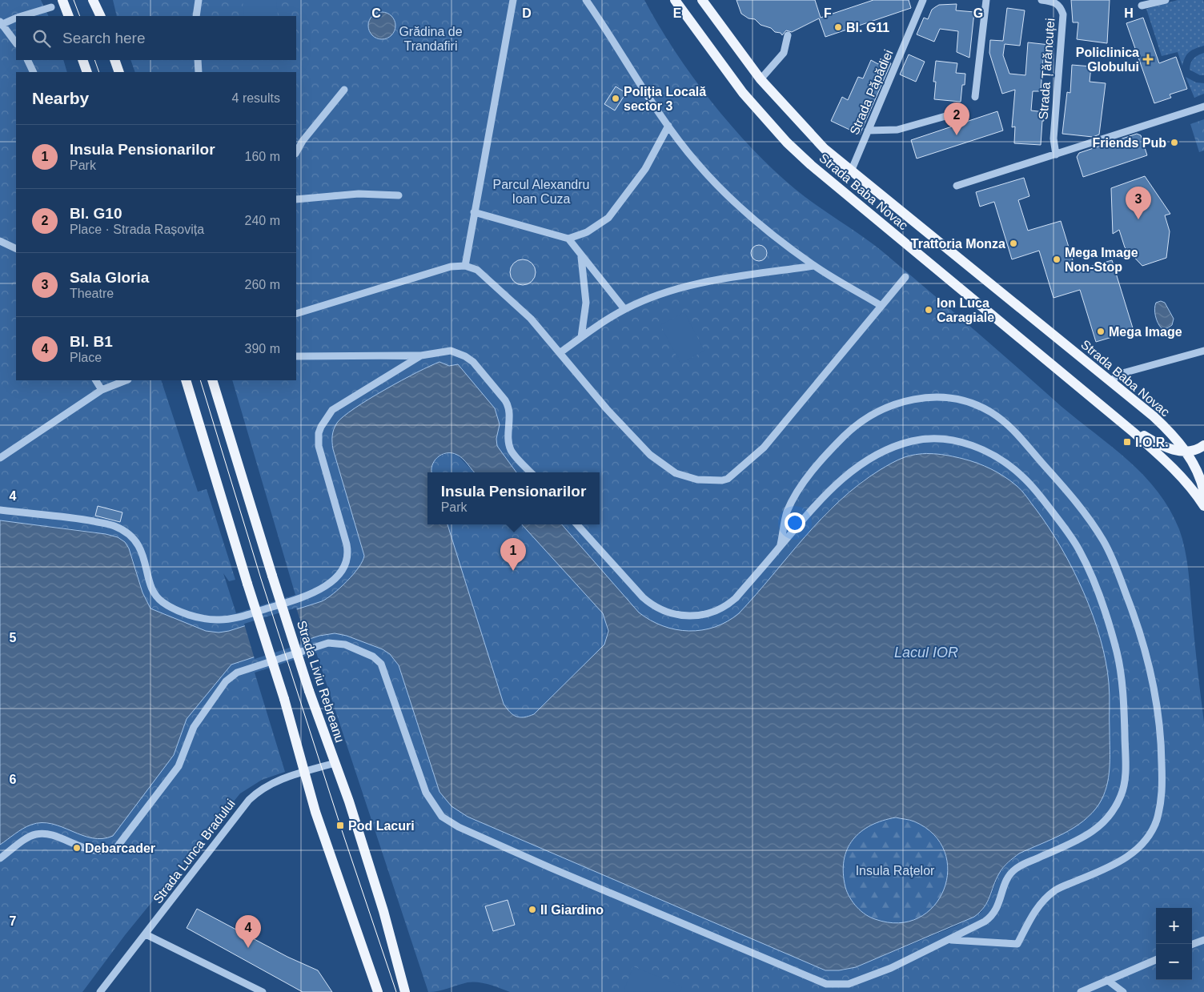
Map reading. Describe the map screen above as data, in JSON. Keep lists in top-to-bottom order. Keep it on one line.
{"streets":{"main road":["Strada Baba Novac","Strada Liviu Rebreanu"],"street":["Strada Țărăncuței","Strada Păpădiei","Strada Lunca Bradului"]},"crossings":[["Strada Păpădiei","Strada Baba Novac"],["Strada Liviu Rebreanu","Strada Lunca Bradului"]],"water":["Lacul IOR"],"parks":["Grădina de Trandafiri","Parcul Alexandru Ioan Cuza","Insula Rațelor"],"places":{"other":["Bl. G11","Poliția Locală sector 3","Friends Pub","Trattoria Monza","Mega Image Non-Stop","Ion Luca Caragiale","Mega Image","Debarcader","Il Giardino"],"health":["Policlinica Globului"],"transit":["I.O.R.","Pod Lacuri"]},"page":{"search":"Search here","heading":["Nearby","4 results"],"pins":["2","3","1","4"],"list":[{"mark":"1","name":"Insula Pensionarilor","note":"Park","value":"160 m"},{"mark":"2","name":"Bl. G10","note":"Place · Strada Rașovița","value":"240 m"},{"mark":"3","name":"Sala Gloria","note":"Theatre","value":"260 m"},{"mark":"4","name":"Bl. B1","note":"Place","value":"390 m"}],"popup":["Insula Pensionarilor","Park"],"map_buttons":["+","−"]},"grid":{"columns":["C","D","E","F","G","H"],"rows":["4","5","6","7"]}}
